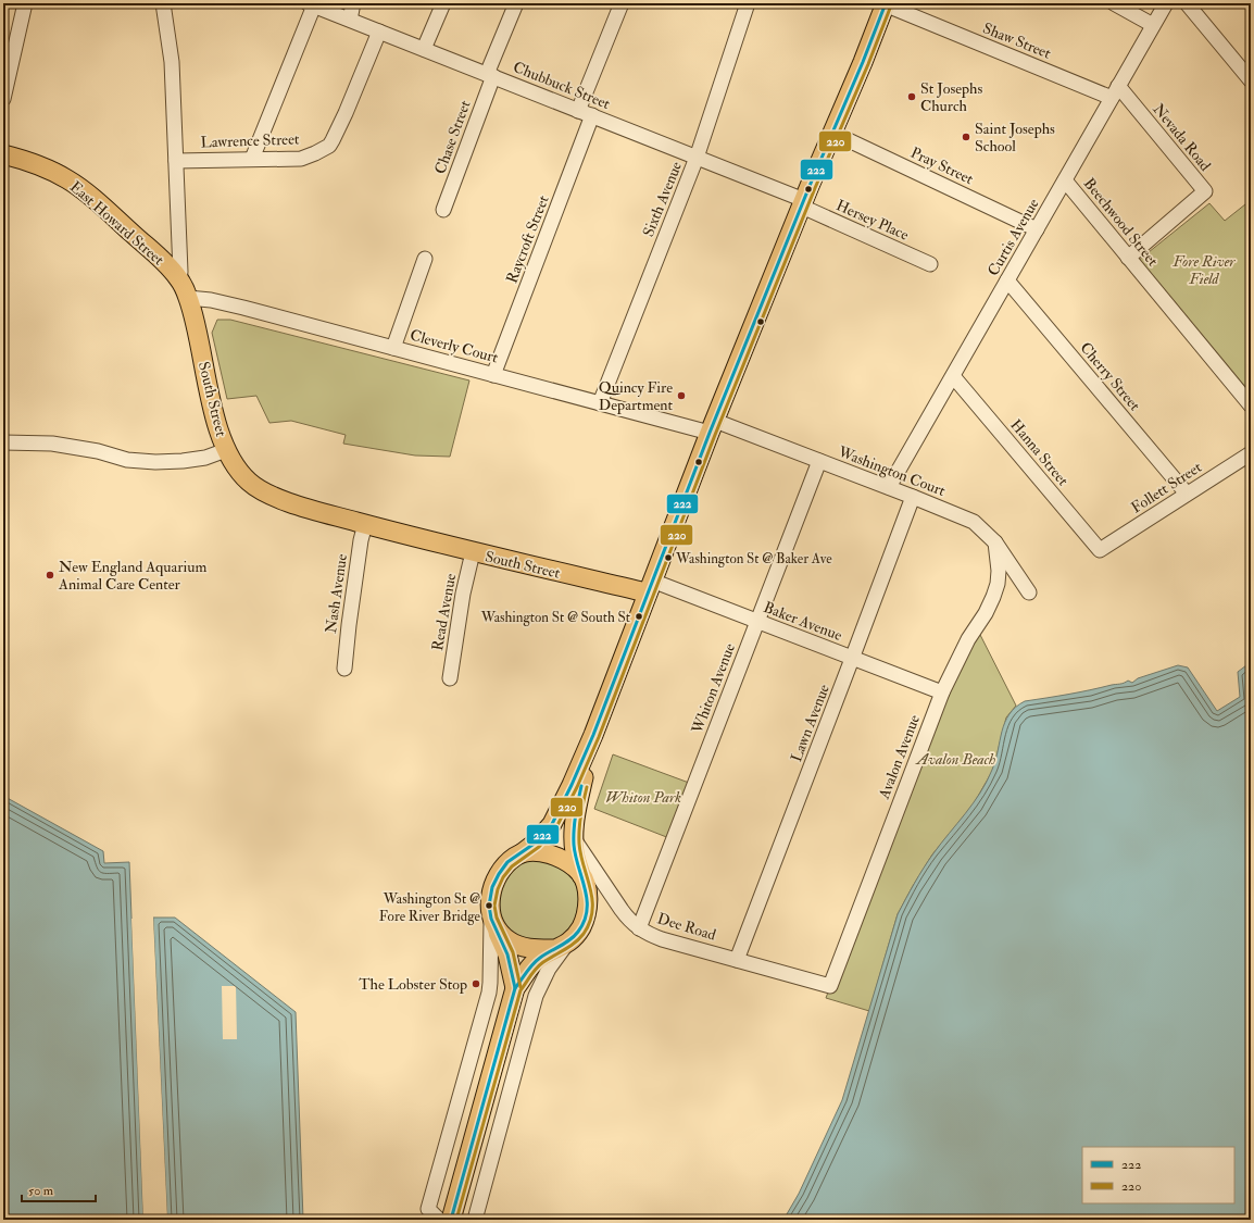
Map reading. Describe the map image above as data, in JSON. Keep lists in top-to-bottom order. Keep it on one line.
{"streets":{"main road":["East Howard Street","South Street"],"street":["Shaw Street","Chubbuck Street","Chase Street","Nevada Road","Lawrence Street","Pray Street","Sixth Avenue","Hersey Place","Beechwood Street","Curtis Avenue","Raycroft Street","Cleverly Court","Cherry Street","Hanna Street","Washington Court","Follett Street","Nash Avenue","Read Avenue","Baker Avenue","Whiton Avenue","Lawn Avenue","Avalon Avenue","Dee Road"]},"crossings":[["Shaw Street","Nevada Road"],["Shaw Street","Curtis Avenue"],["Chubbuck Street","Chase Street"],["Chubbuck Street","Lawrence Street"],["Chubbuck Street","Sixth Avenue"],["Chubbuck Street","Hersey Place"],["Chubbuck Street","Raycroft Street"],["Nevada Road","Beechwood Street"],["Nevada Road","Curtis Avenue"],["Lawrence Street","South Street"],["Pray Street","Curtis Avenue"],["Sixth Avenue","Cleverly Court"],["Beechwood Street","Curtis Avenue"],["East Howard Street","South Street"],["Curtis Avenue","Cherry Street"],["Curtis Avenue","Hanna Street"],["Curtis Avenue","Washington Court"],["Raycroft Street","Cleverly Court"],["Cleverly Court","South Street"],["Cleverly Court","Washington Court"],["Cherry Street","Follett Street"],["South Street","Nash Avenue"],["South Street","Read Avenue"],["South Street","Baker Avenue"],["Hanna Street","Follett Street"],["Washington Court","Whiton Avenue"],["Washington Court","Lawn Avenue"],["Washington Court","Avalon Avenue"],["Baker Avenue","Whiton Avenue"],["Baker Avenue","Lawn Avenue"],["Baker Avenue","Avalon Avenue"],["Whiton Avenue","Dee Road"],["Lawn Avenue","Dee Road"],["Avalon Avenue","Dee Road"]],"parks":["Fore River Field","Avalon Beach","Whiton Park"],"places":["St Josephs Church","Saint Josephs School","Quincy Fire Department","Washington St @ Baker Ave","New England Aquarium Animal Care Center","Washington St @ South St","Washington St @ Fore River Bridge","The Lobster Stop"],"lines":["transit line 222","transit line 220"],"legend":["222","220"],"scale_bar":"50 m"}
